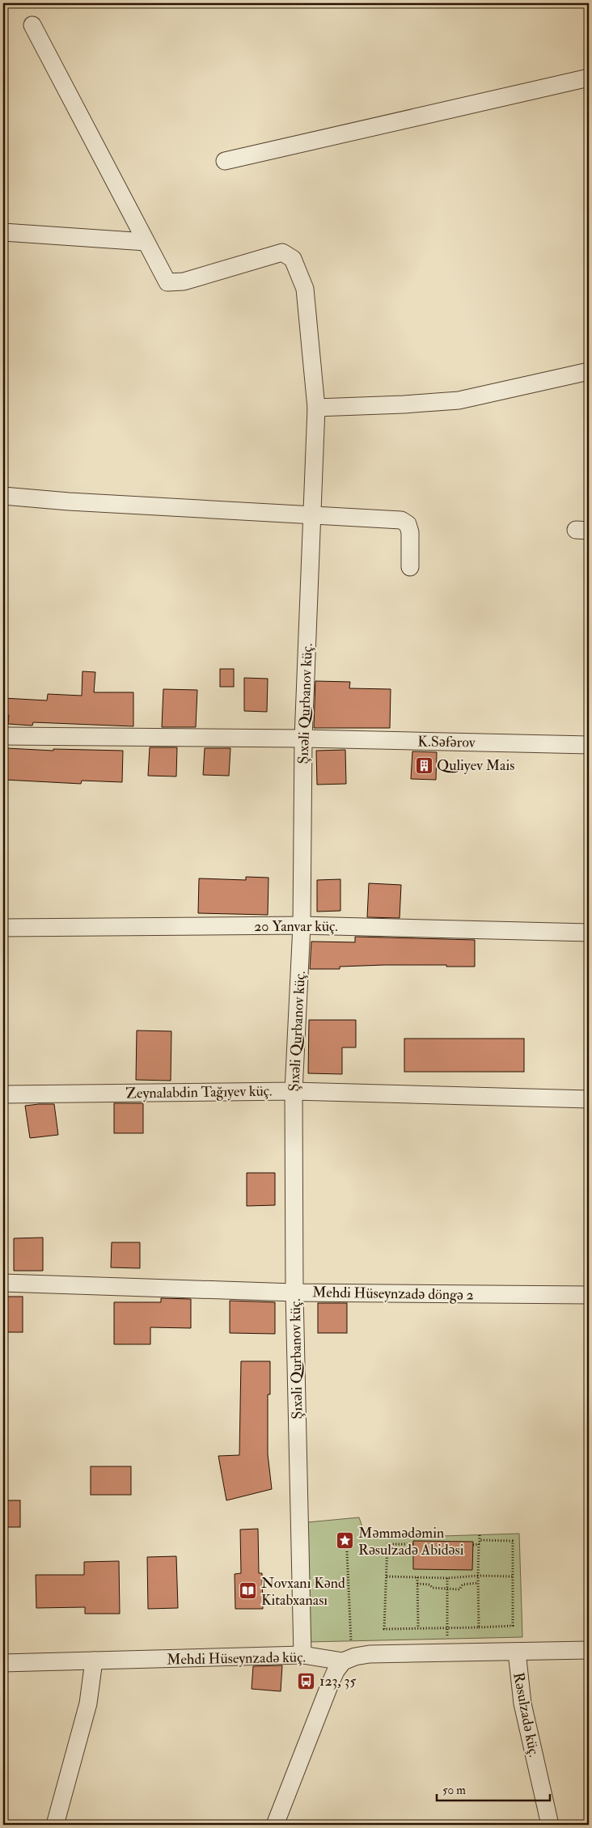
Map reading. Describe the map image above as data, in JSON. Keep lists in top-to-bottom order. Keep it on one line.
{"streets":{"street":["Şıxəli Qurbanov küç.","K.Səfərov","20 Yanvar küç.","Zeynalabdin Tağıyev küç.","Mehdi Hüseynzadə döngə 2","Mehdi Hüseynzadə küç.","Rəsulzadə küç."]},"crossings":[["Şıxəli Qurbanov küç.","K.Səfərov"],["Şıxəli Qurbanov küç.","20 Yanvar küç."],["Şıxəli Qurbanov küç.","Zeynalabdin Tağıyev küç."],["Şıxəli Qurbanov küç.","Mehdi Hüseynzadə döngə 2"],["Şıxəli Qurbanov küç.","Mehdi Hüseynzadə küç."],["Mehdi Hüseynzadə küç.","Rəsulzadə küç."]],"places":{"building":["Quliyev Mais"],"place":["Məmmədəmin Rəsulzadə Abidəsi"],"library":["Novxanı Kənd Kitabxanası"],"bus stop":["123, 35"]},"scale_bar":"50 m"}
